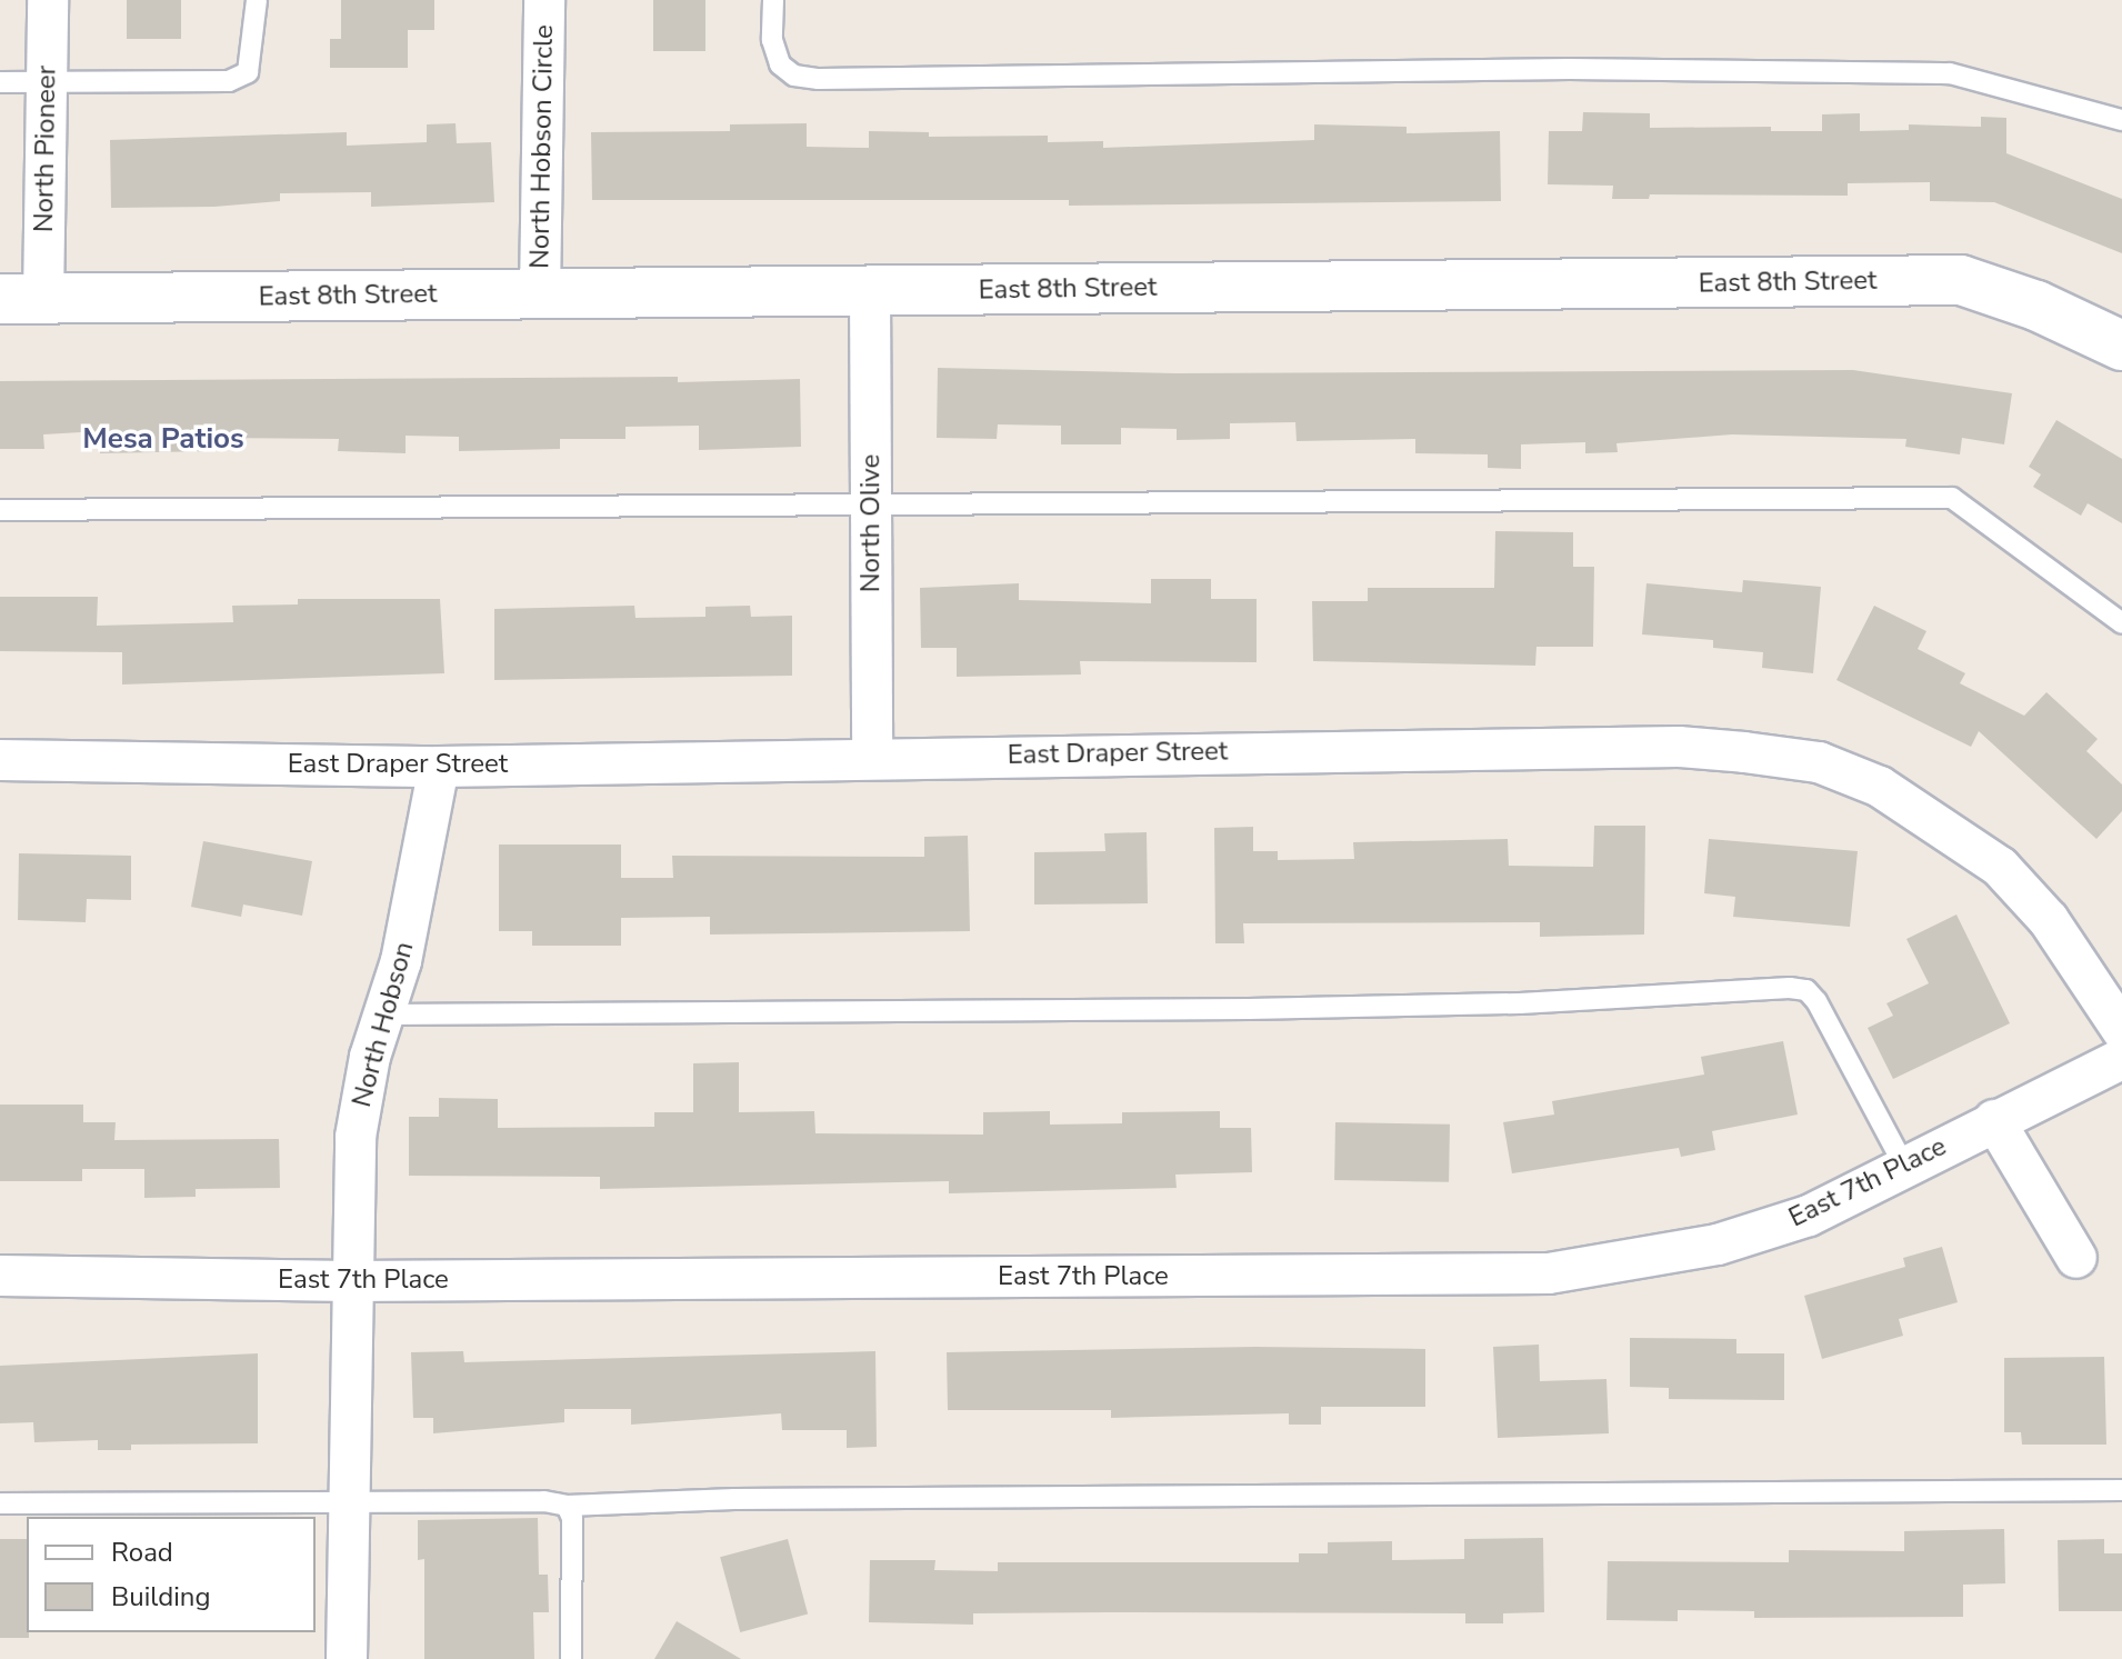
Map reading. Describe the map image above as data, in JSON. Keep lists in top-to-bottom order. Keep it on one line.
{"streets":{"street":["North Hobson Circle","North Pioneer","East 8th Street","North Olive","East Draper Street","North Hobson","East 7th Place"]},"crossings":[["North Hobson Circle","East 8th Street"],["North Pioneer","East 8th Street"],["East 8th Street","North Olive"],["North Olive","East Draper Street"],["East Draper Street","North Hobson"],["North Hobson","East 7th Place"]],"districts":["Mesa Patios"],"legend":["Road","Building"]}
